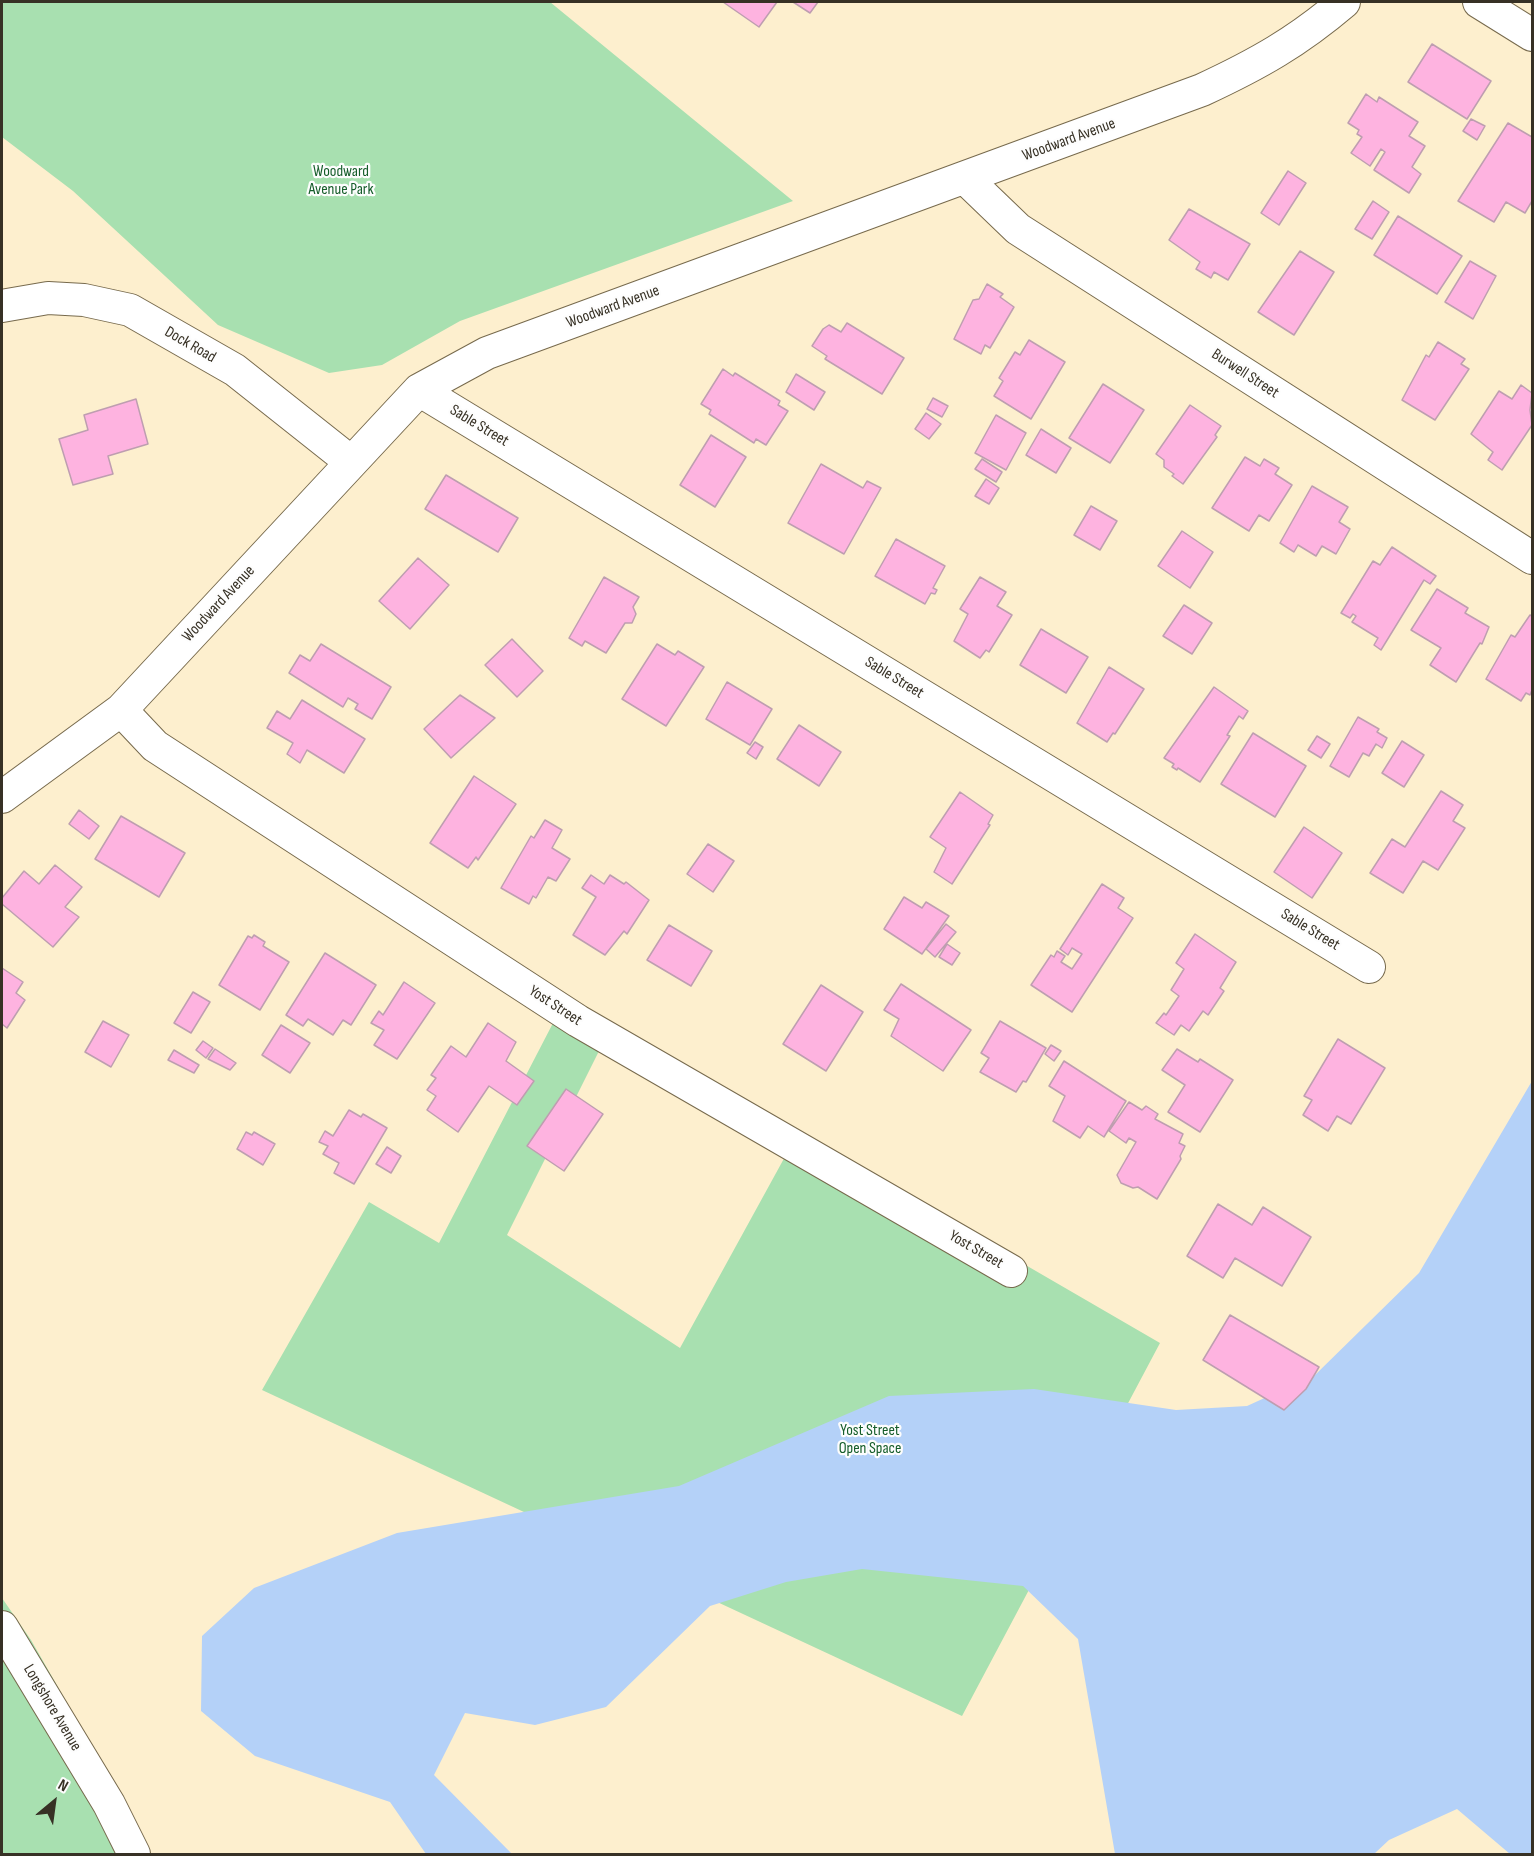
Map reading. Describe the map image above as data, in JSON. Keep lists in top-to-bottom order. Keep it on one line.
{"streets":{"street":["Woodward Avenue","Dock Road","Burwell Street","Sable Street","Yost Street","Longshore Avenue"]},"crossings":[["Woodward Avenue","Dock Road"],["Woodward Avenue","Burwell Street"],["Woodward Avenue","Sable Street"],["Woodward Avenue","Yost Street"]],"parks":["Woodward Avenue Park","Yost Street Open Space"],"north":"top right"}
